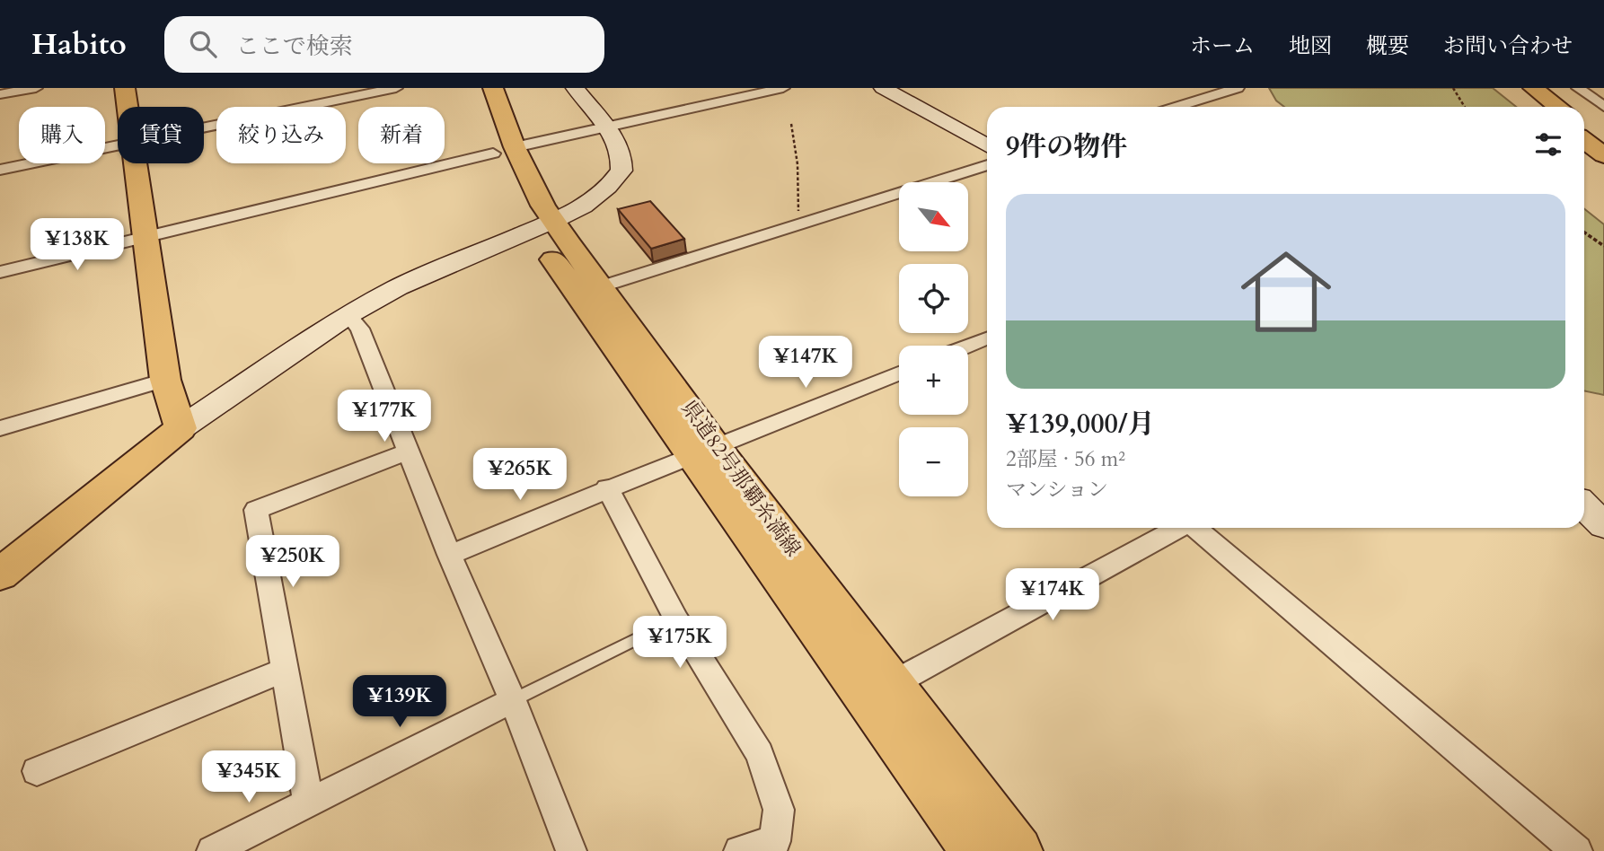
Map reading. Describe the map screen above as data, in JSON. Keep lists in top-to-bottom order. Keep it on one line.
{"streets":{"main road":["県道82号那覇糸満線"]},"north":"bottom right","page":{"header":"Habito","search":"ここで検索","nav":["ホーム","地図","概要","お問い合わせ"],"chip":["購入","賃貸","絞り込み","新着"],"heading":"9件の物件","map_buttons":["+","−"],"list":[{"name":"¥139,000/月","note":"2部屋 · 56 m² · マンション"}],"price":["¥138K","¥147K","¥177K","¥265K","¥250K","¥174K","¥175K","¥139K","¥345K"]}}
